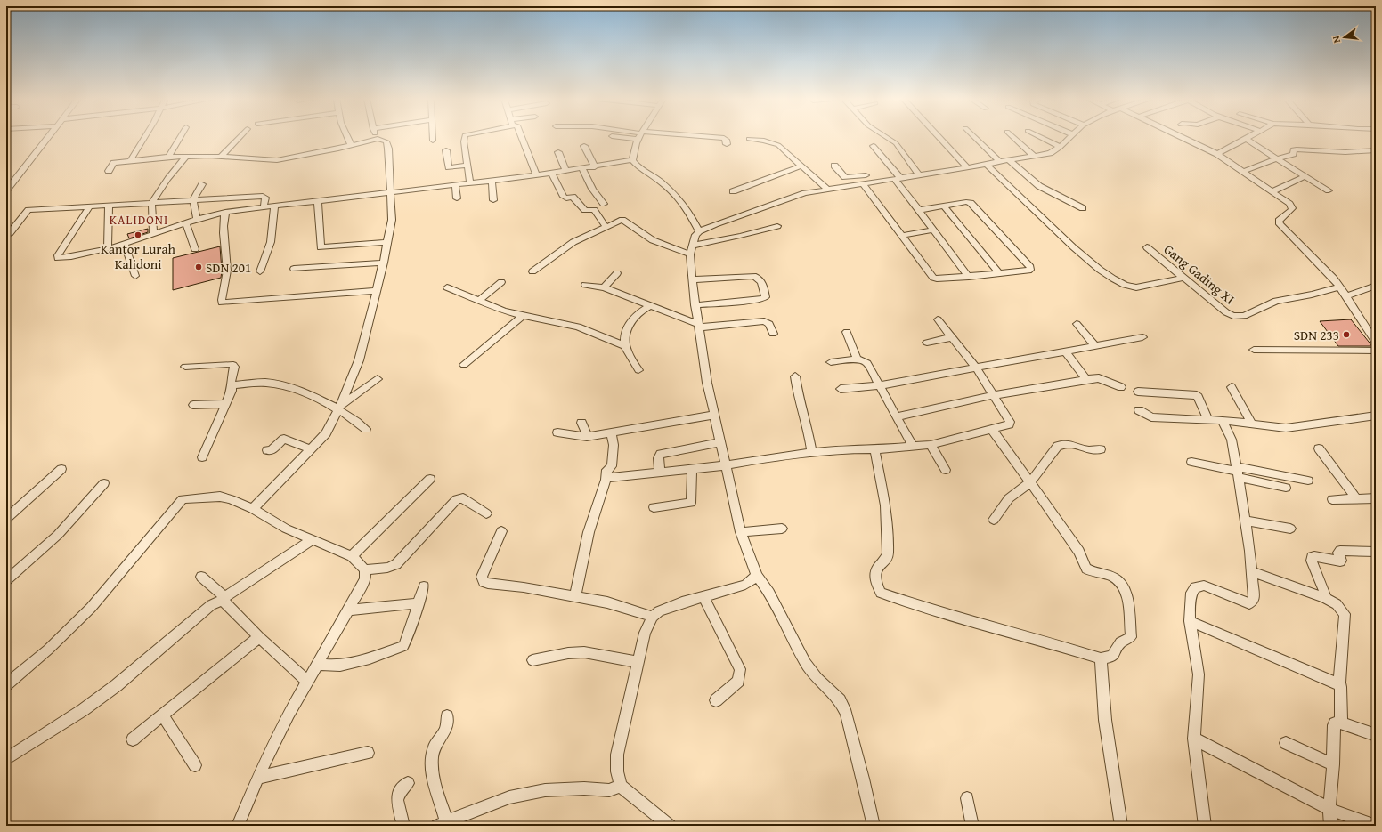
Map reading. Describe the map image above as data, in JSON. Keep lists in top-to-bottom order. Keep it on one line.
{"streets":{"street":["Gang Gading XI"]},"districts":["KALIDONI"],"places":["Kantor Lurah Kalidoni","SDN 201","SDN 233"],"north":"left"}
